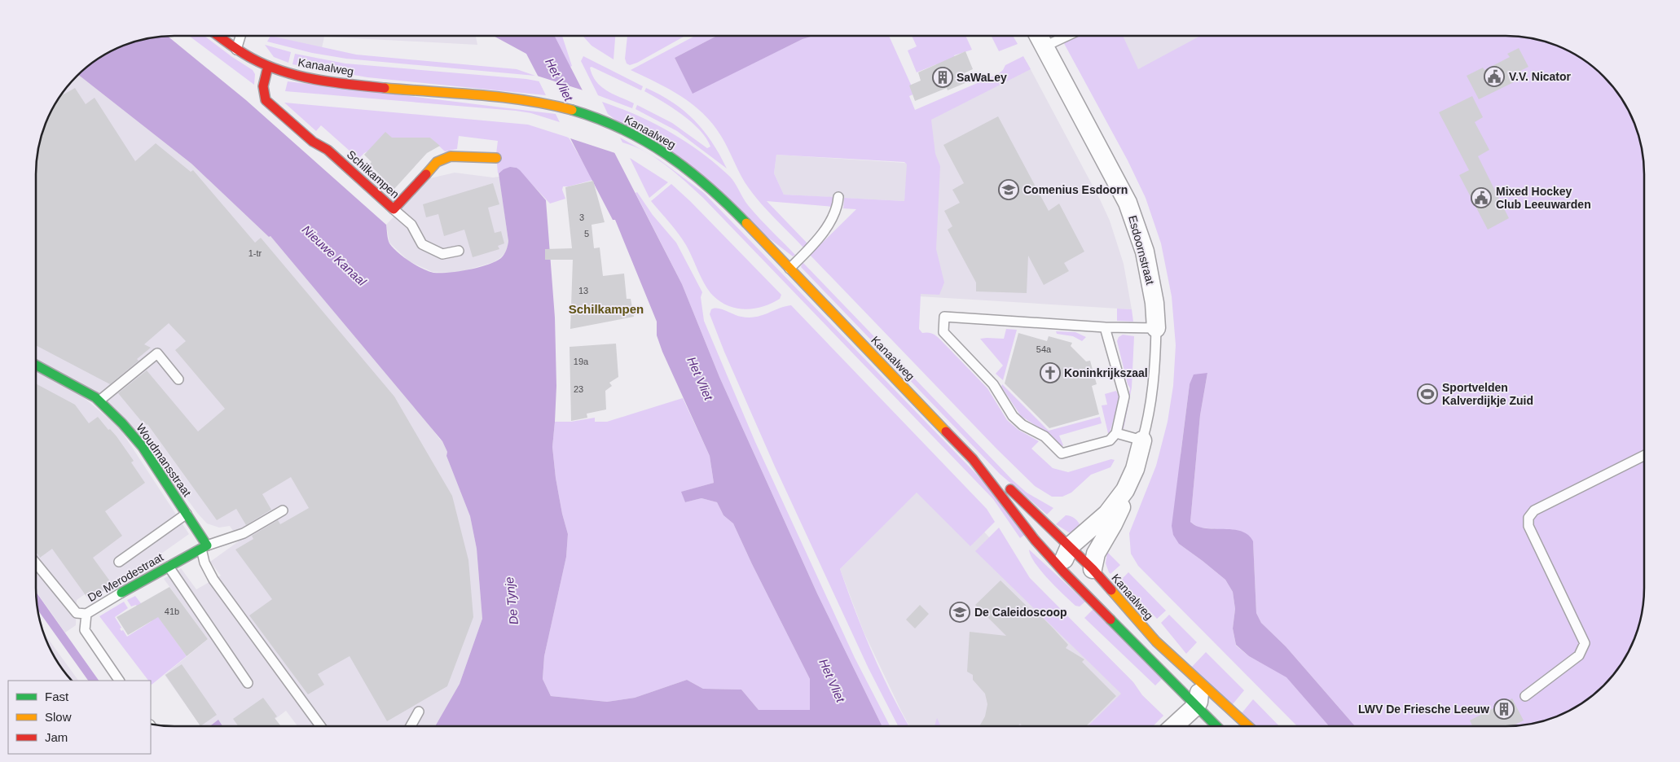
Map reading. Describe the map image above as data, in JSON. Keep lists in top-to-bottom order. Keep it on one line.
{"streets":{"main road":["Kanaalweg","Schilkampen","Woudmansstraat","De Merodestraat"],"street":["Esdoornstraat"]},"crossings":[["Kanaalweg","Schilkampen"],["Kanaalweg","Esdoornstraat"],["Woudmansstraat","De Merodestraat"]],"districts":["Schilkampen"],"water":["Het Vliet","Nieuwe Kanaal","De Tynje"],"places":{"public building":["V.V. Nicator","Mixed Hockey Club Leeuwarden"],"building":["SaWaLey","LWV De Friesche Leeuw"],"school or university":["Comenius Esdoorn","De Caleidoscoop"],"church":["Koninkrijkszaal"],"sports":["Sportvelden Kalverdijkje Zuid"]},"house_numbers":["3","5","1-tr","13","54a","19a","23","41b"],"legend":["Fast","Slow","Jam"]}
